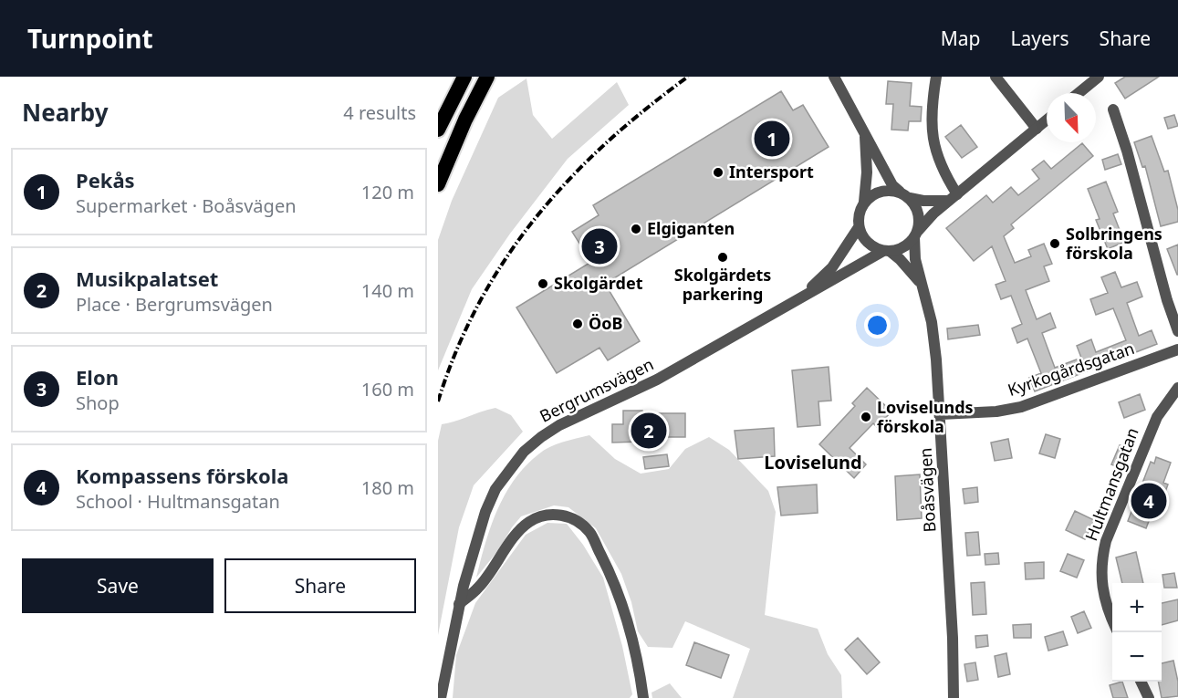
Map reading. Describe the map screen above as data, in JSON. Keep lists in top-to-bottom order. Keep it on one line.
{"streets":{"street":["Kyrkogårdsgatan","Bergrumsvägen","Hultmansgatan","Boåsvägen"]},"crossings":[["Kyrkogårdsgatan","Boåsvägen"],["Bergrumsvägen","Boåsvägen"]],"districts":["Loviselund"],"places":["Intersport","Elgiganten","Solbringens förskola","Skolgärdets parkering","Skolgärdet","ÖoB","Loviselunds förskola"],"north":"bottom right","page":{"header":"Turnpoint","nav":["Map","Layers","Share"],"heading":["Nearby","4 results"],"pins":["1","3","2","4"],"list":[{"mark":"1","name":"Pekås","note":"Supermarket · Boåsvägen","value":"120 m"},{"mark":"2","name":"Musikpalatset","note":"Place · Bergrumsvägen","value":"140 m"},{"mark":"3","name":"Elon","note":"Shop","value":"160 m"},{"mark":"4","name":"Kompassens förskola","note":"School · Hultmansgatan","value":"180 m"}],"buttons":["Save","Share"],"map_buttons":["+","−"]}}
